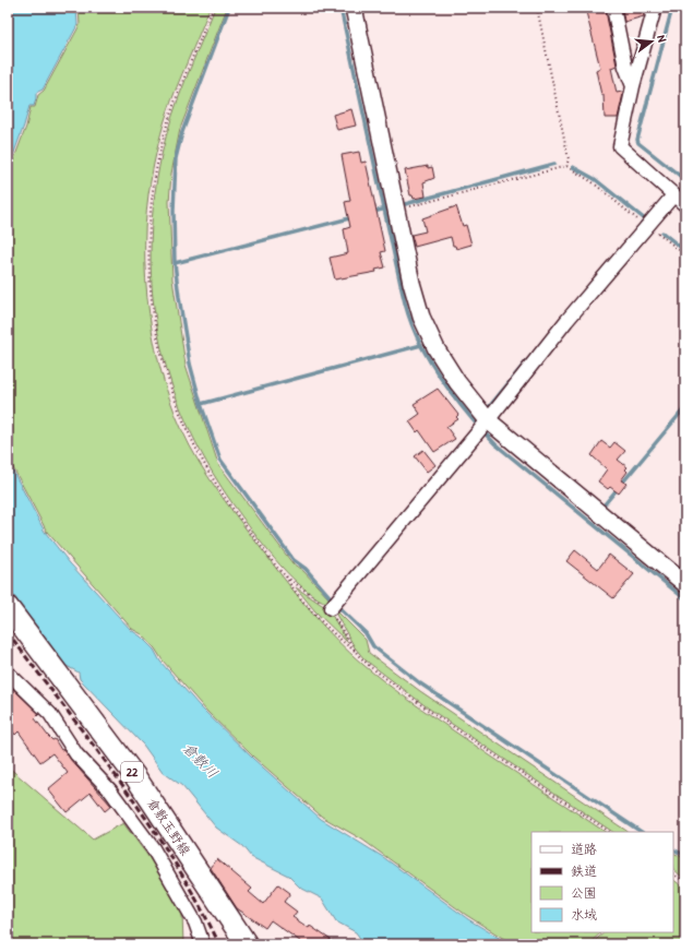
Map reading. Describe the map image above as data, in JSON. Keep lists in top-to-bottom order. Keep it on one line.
{"streets":{"main road":["22","倉敷玉野線"]},"water":["倉敷川"],"legend":["道路","鉄道","公園","水域"],"north":"right"}
